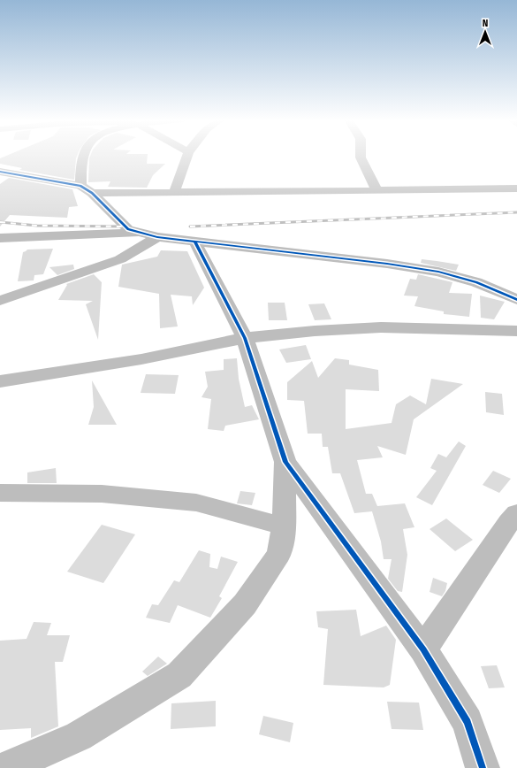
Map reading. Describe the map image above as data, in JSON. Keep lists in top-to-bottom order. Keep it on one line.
{"north":"top"}
